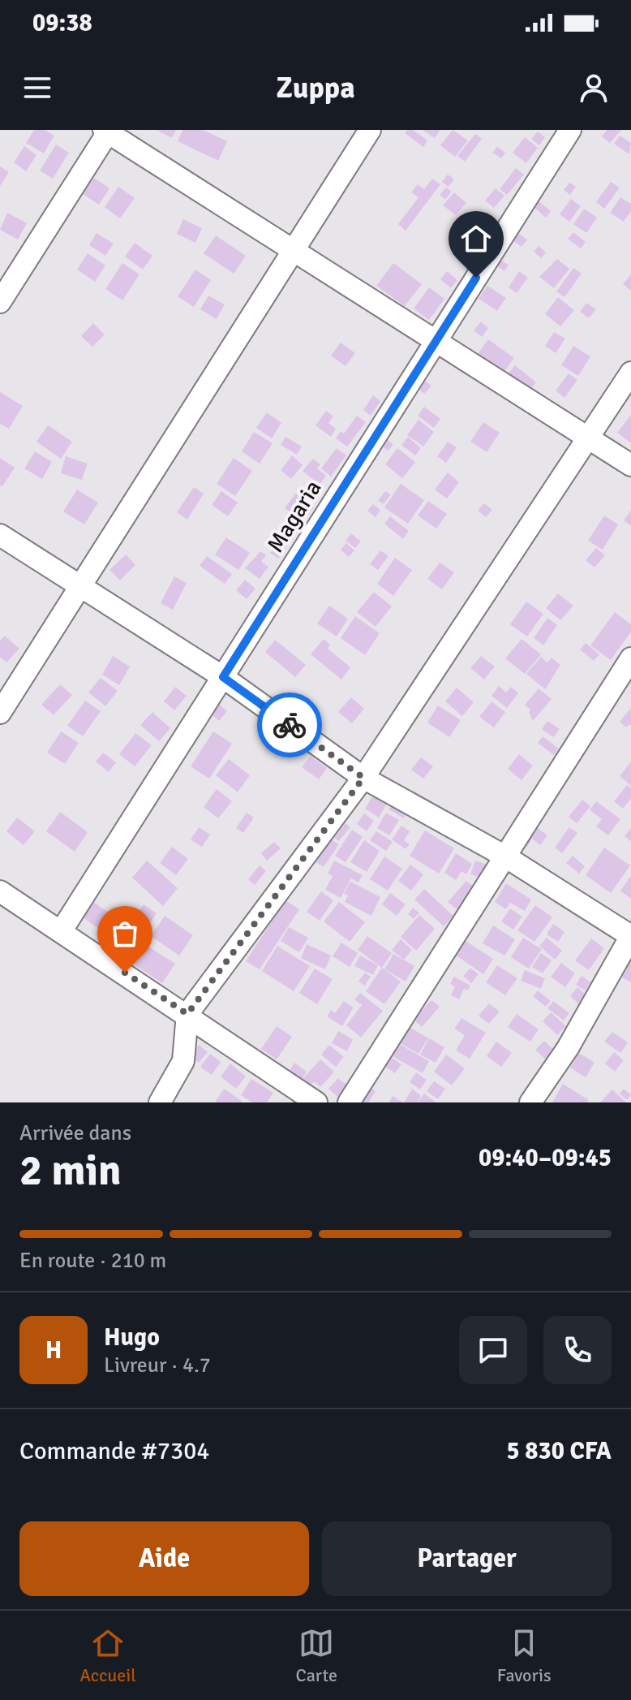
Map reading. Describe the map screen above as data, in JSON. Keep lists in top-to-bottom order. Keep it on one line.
{"streets":{"street":["Magaria"]},"page":{"status":"09:38","header":"Zuppa","heading":["2 min","Arrivée dans","09:40–09:45"],"panel":["Hugo","Livreur · 4.7","Commande #7304","5 830 CFA"],"bar":"En route · 210 m","round":"H","buttons":["Aide","Partager"],"tabs":["Accueil","Carte","Favoris"]}}
